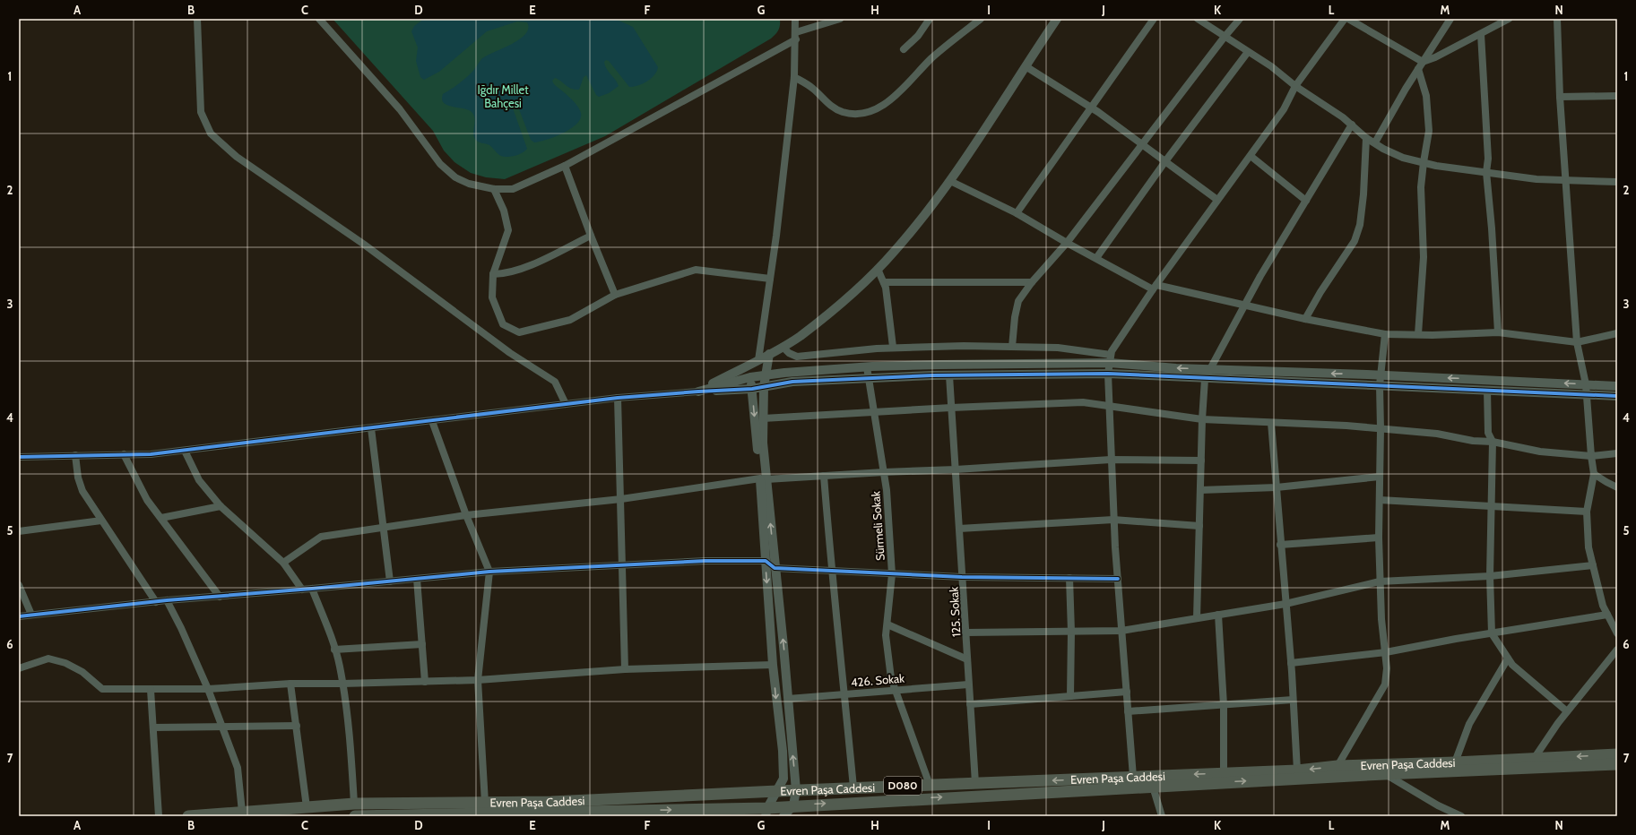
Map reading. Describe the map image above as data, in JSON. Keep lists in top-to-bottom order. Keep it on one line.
{"streets":{"highway":["Evren Paşa Caddesi","D080"],"street":["Sürmeli Sokak","125. Sokak","426. Sokak"]},"crossings":[["Sürmeli Sokak","426. Sokak"],["Sürmeli Sokak","Evren Paşa Caddesi"],["125. Sokak","426. Sokak"],["125. Sokak","Evren Paşa Caddesi"]],"parks":["Iğdır Millet Bahçesi"],"grid":{"columns":["A","B","C","D","E","F","G","H","I","J","K","L","M","N"],"rows":["1","2","3","4","5","6","7"]}}
